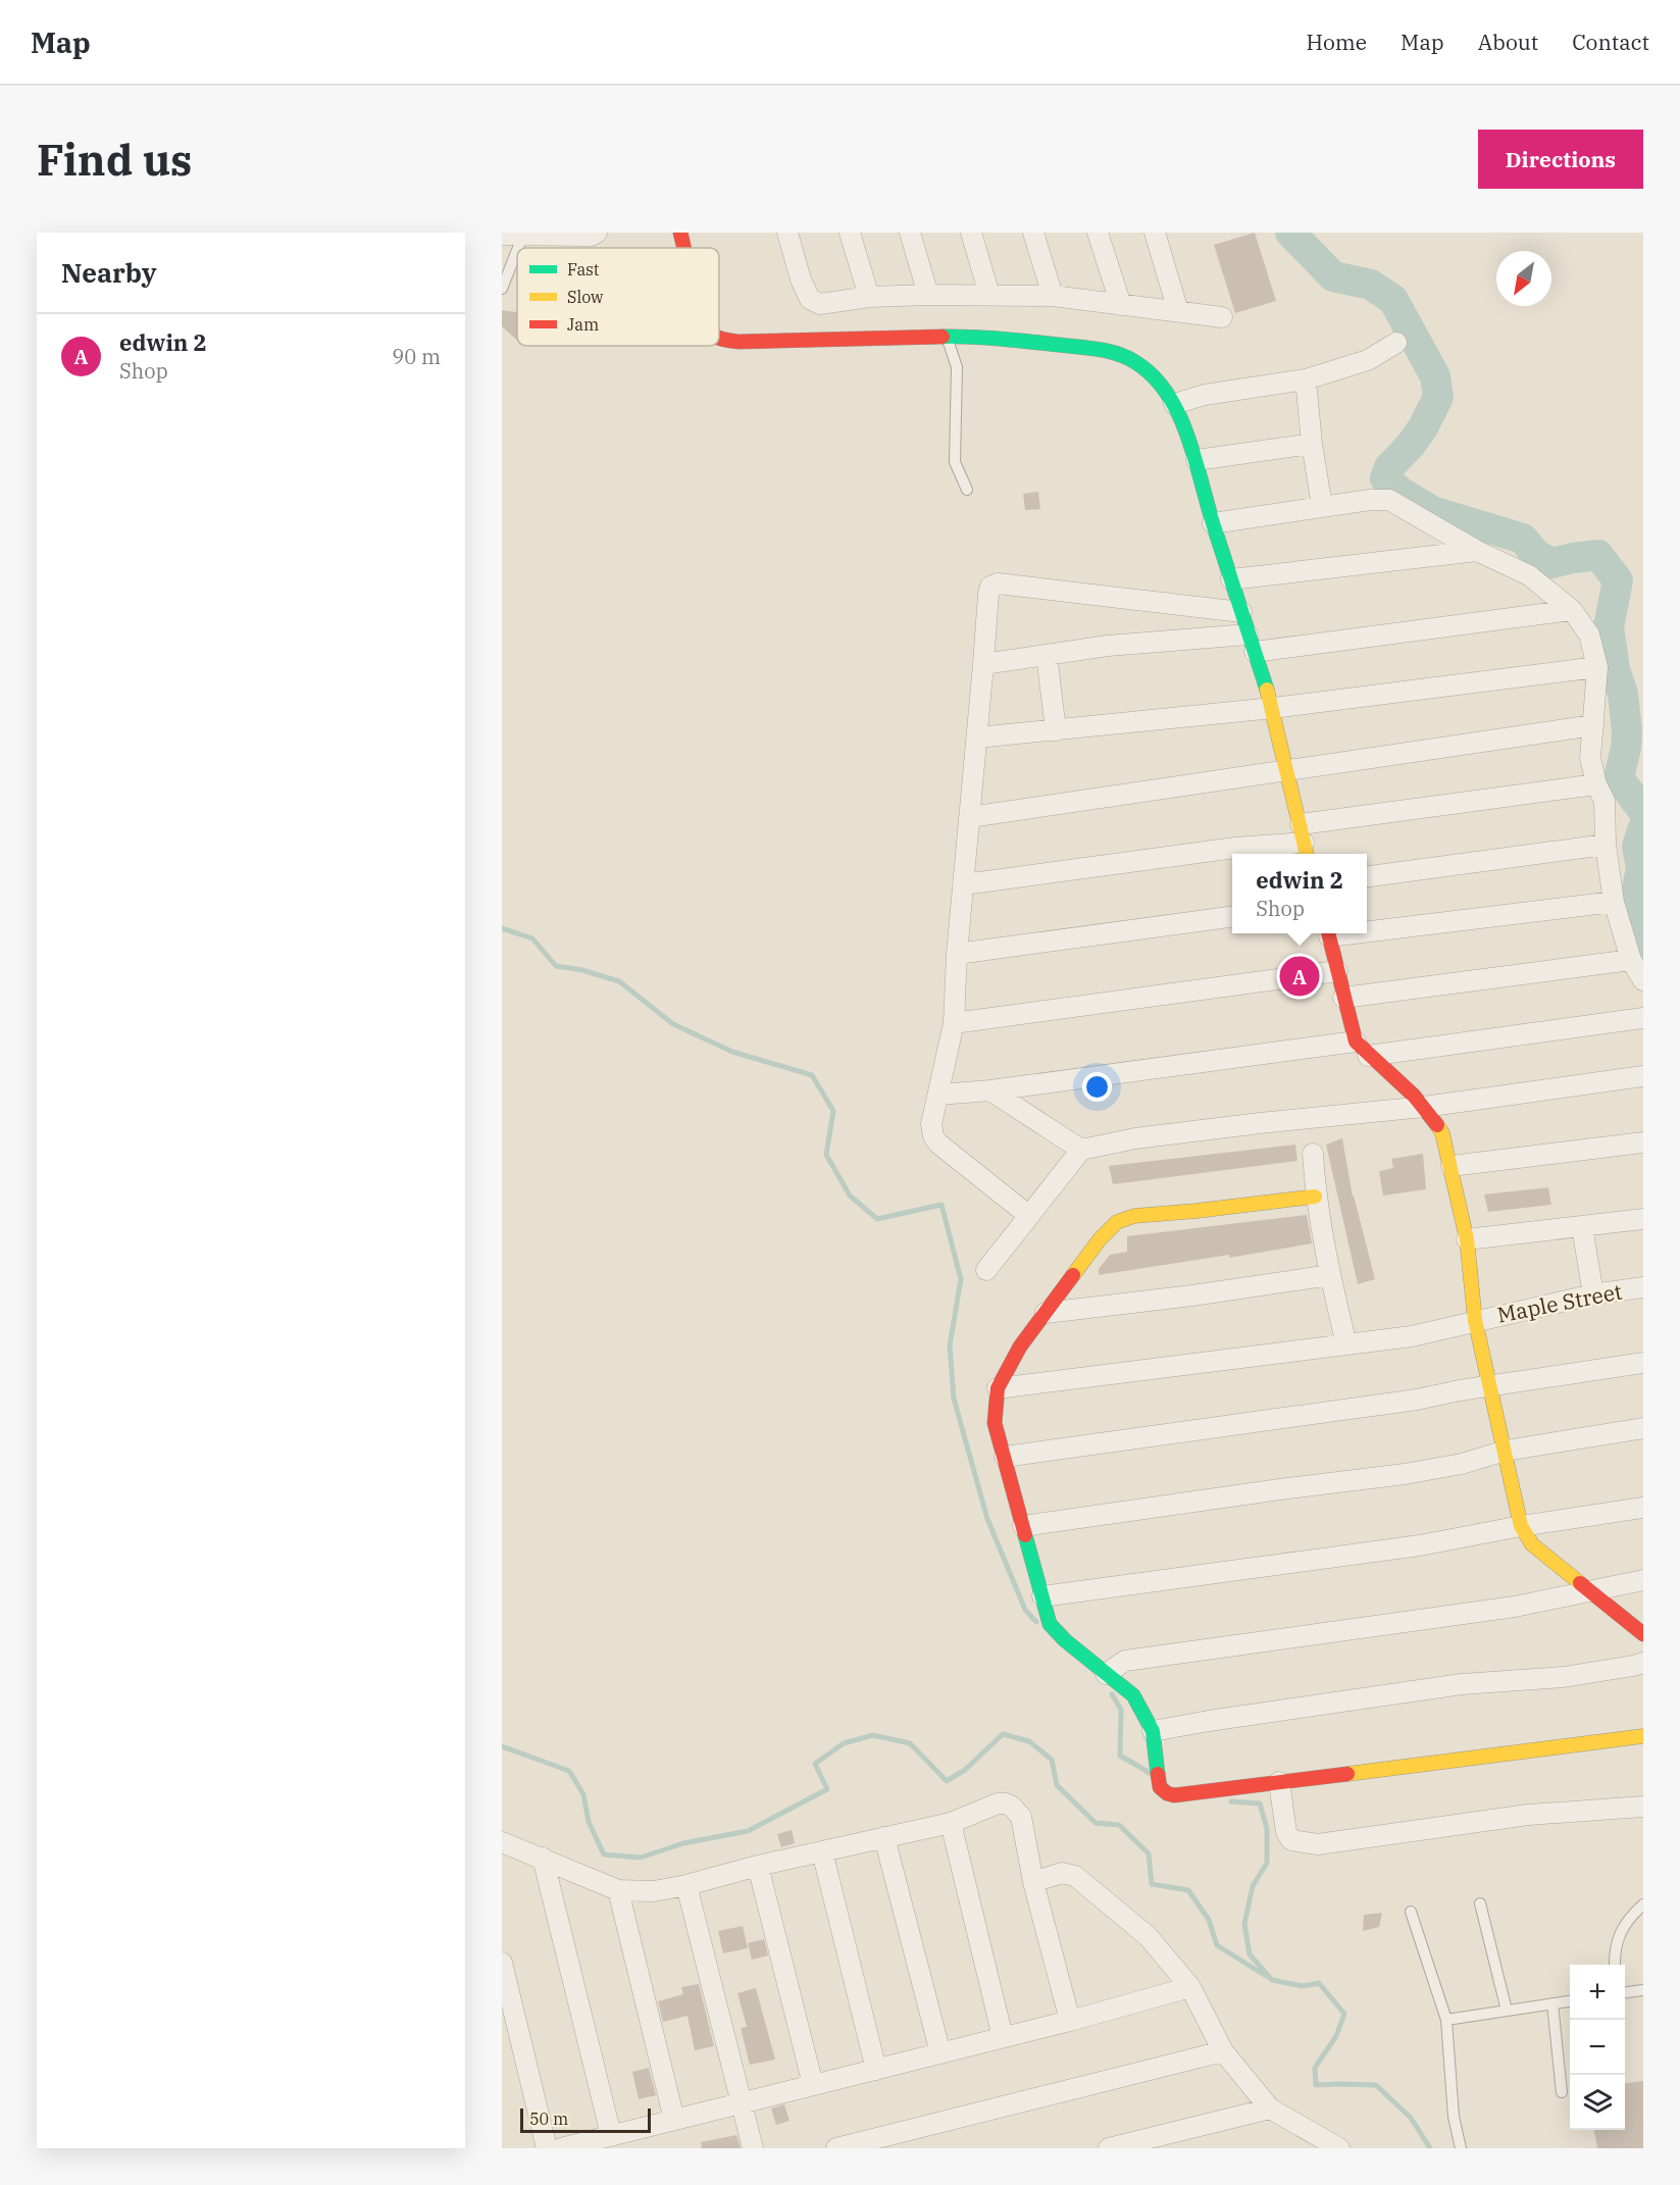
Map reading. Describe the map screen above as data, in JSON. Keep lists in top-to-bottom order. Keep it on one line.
{"streets":{"street":["Maple Street"]},"legend":["Fast","Slow","Jam"],"scale_bar":"50 m","north":"bottom left","page":{"header":"Map","nav":["Home","Map","About","Contact"],"buttons":"Directions","title":"Find us","heading":"Nearby","list":[{"mark":"A","name":"edwin 2","note":"Shop","value":"90 m"}],"popup":["edwin 2","Shop"],"pins":"A","map_buttons":["+","−"],"scale":"50 m"}}
